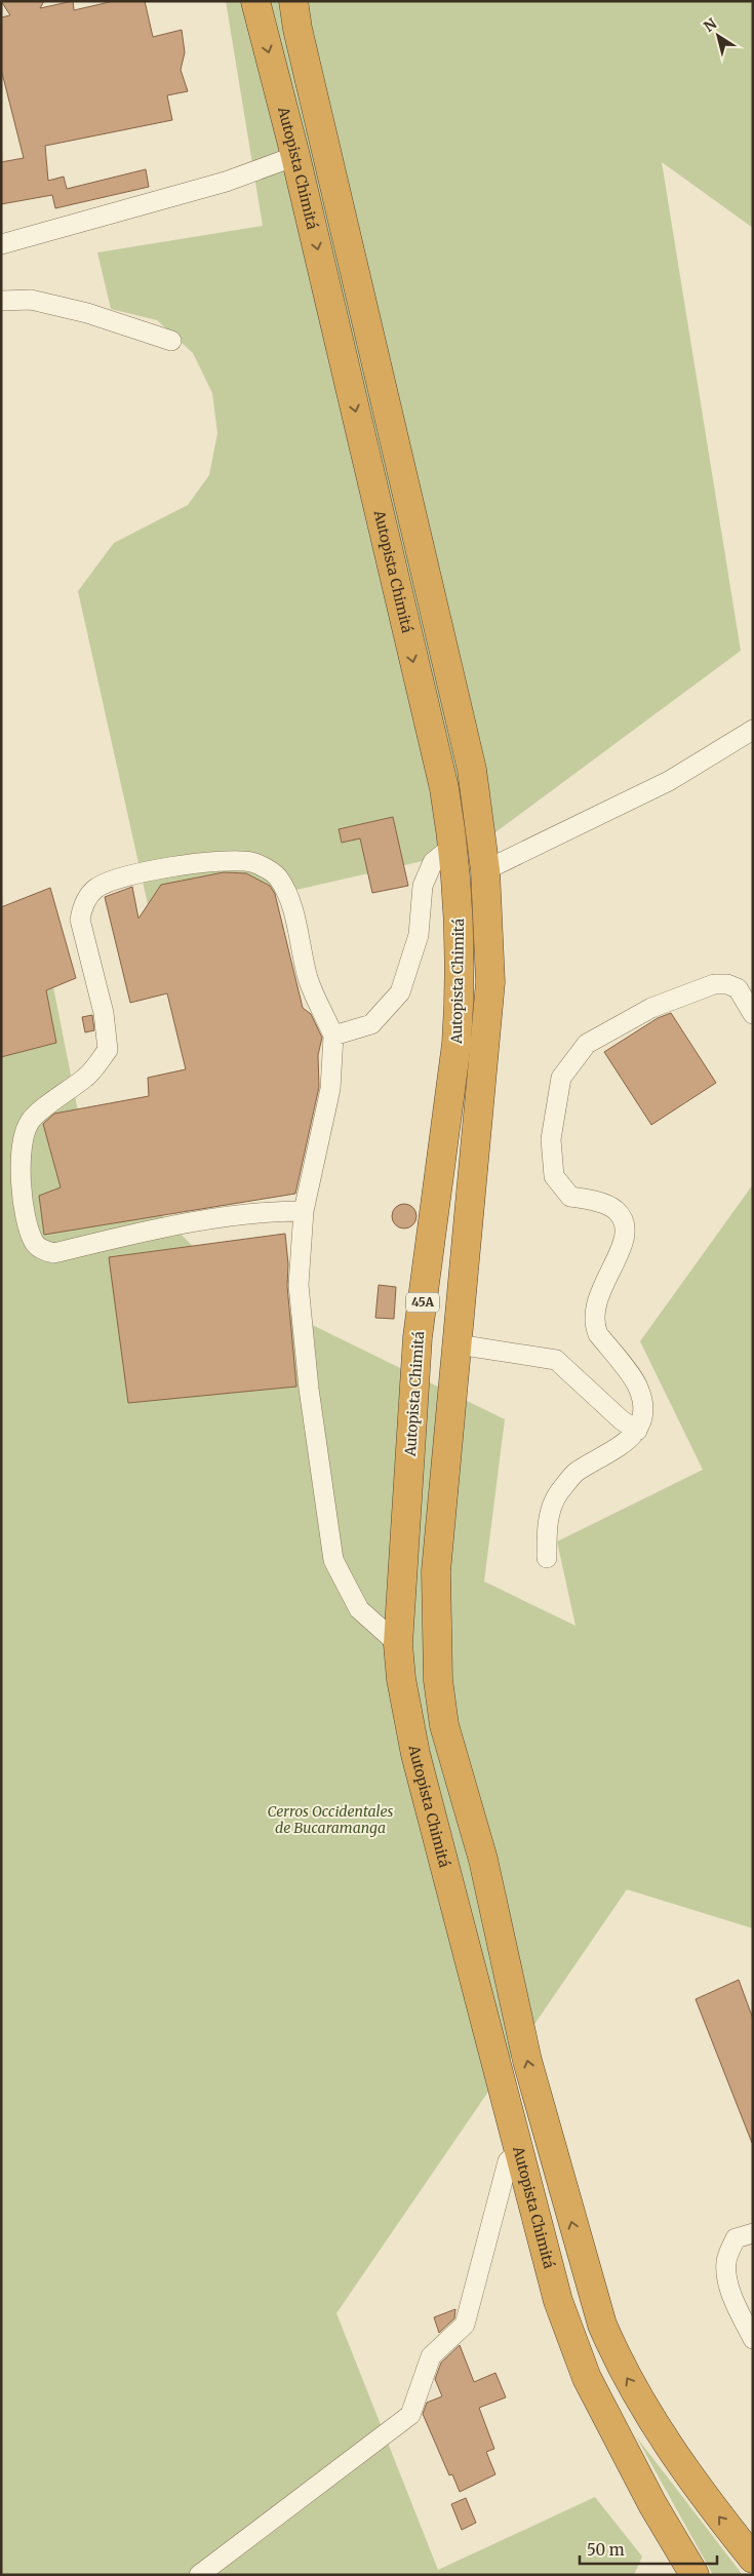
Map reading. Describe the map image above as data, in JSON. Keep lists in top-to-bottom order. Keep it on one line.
{"streets":{"highway":["Autopista Chimitá","45A"]},"parks":["Cerros Occidentales de Bucaramanga"],"scale_bar":"50 m","north":"top left"}
